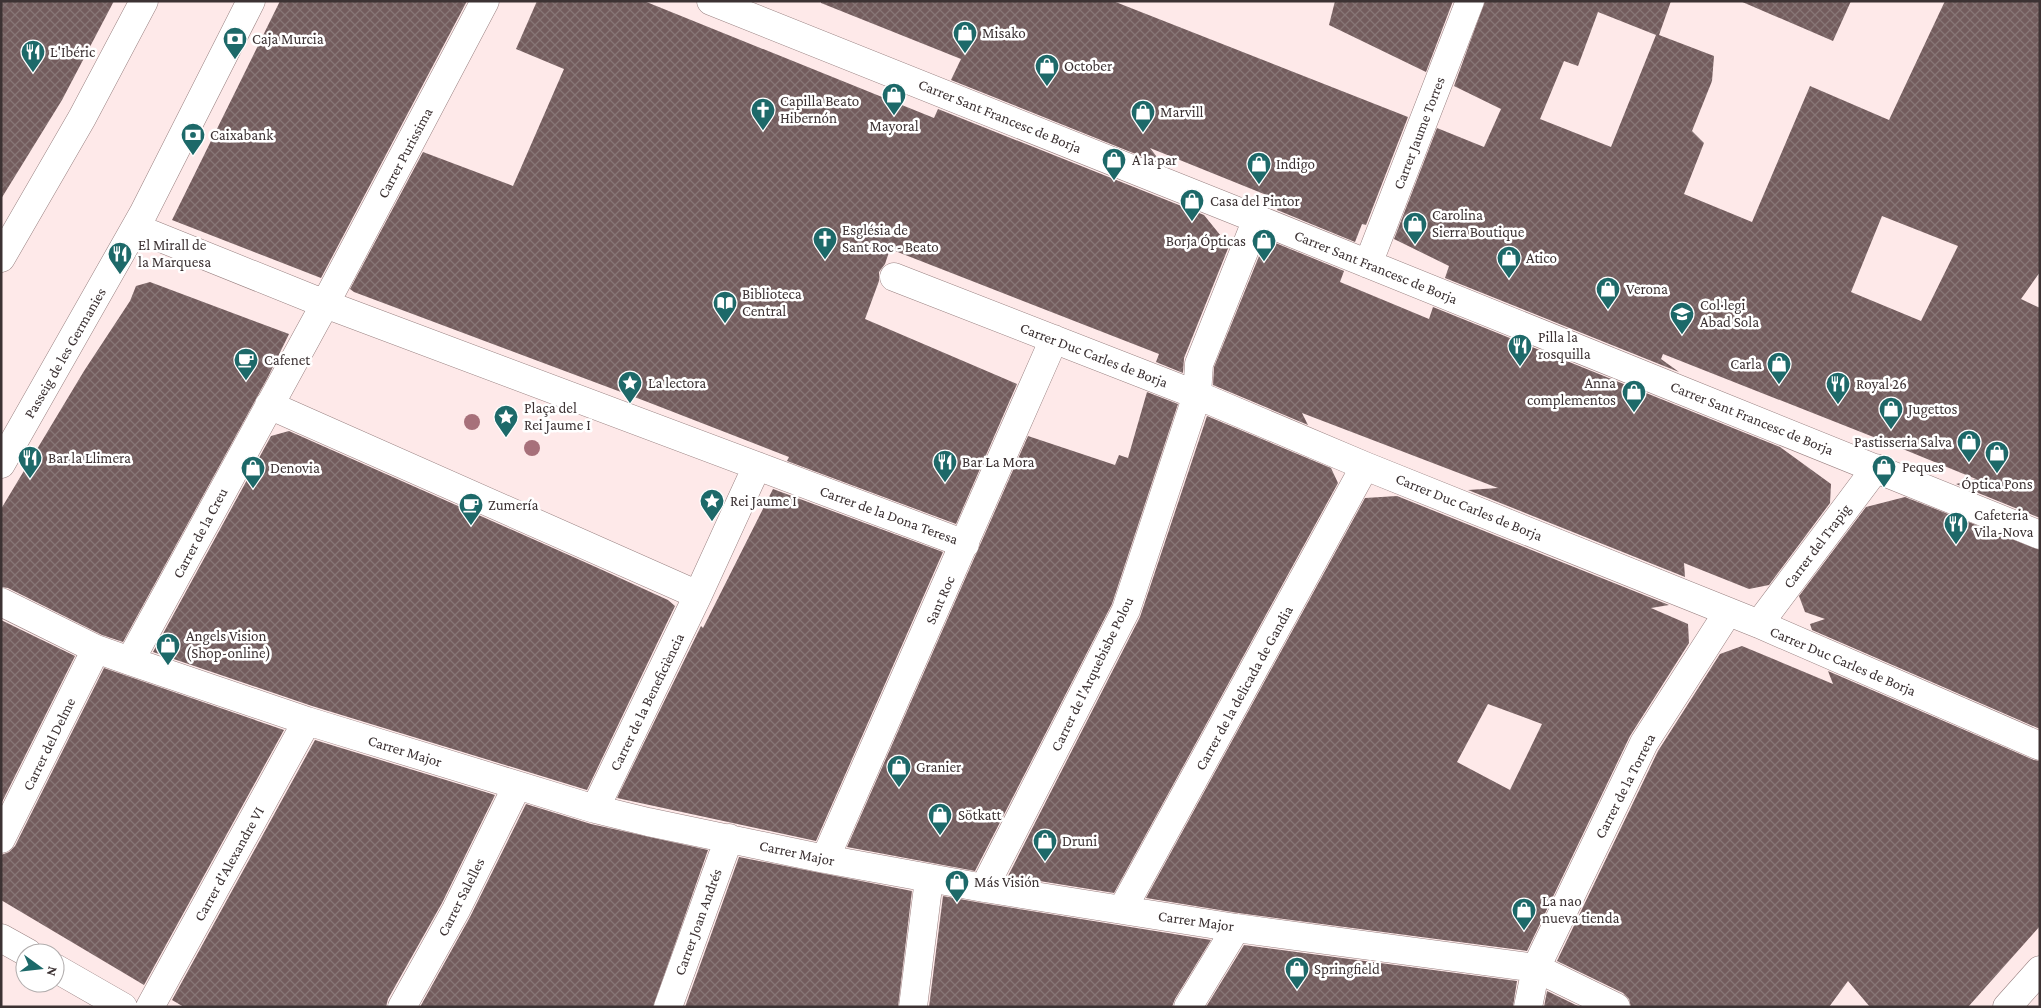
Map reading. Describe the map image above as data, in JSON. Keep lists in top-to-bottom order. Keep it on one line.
{"streets":{"street":["Carrer Sant Francesc de Borja","Carrer Jaume Torres","Carrer Purissima","Passeig de les Germanies","Carrer Duc Carles de Borja","Carrer de la Dona Teresa","Carrer de la Creu","Carrer del Trapig","Sant Roc","Carrer de l'Arquebisbe Polou","Carrer de la delicada de Gandia","Carrer de la Beneficiència","Carrer del Delme","Carrer Major","Carrer de la Torreta","Carrer d'Alexandre VI","Carrer Salelles","Carrer Joan Andrés"]},"crossings":[["Carrer Sant Francesc de Borja","Carrer Jaume Torres"],["Carrer Sant Francesc de Borja","Carrer del Trapig"],["Carrer Sant Francesc de Borja","Carrer de l'Arquebisbe Polou"],["Carrer Duc Carles de Borja","Carrer del Trapig"],["Carrer Duc Carles de Borja","Sant Roc"],["Carrer Duc Carles de Borja","Carrer de l'Arquebisbe Polou"],["Carrer Duc Carles de Borja","Carrer de la delicada de Gandia"],["Carrer Duc Carles de Borja","Carrer de la Torreta"],["Carrer de la Dona Teresa","Sant Roc"],["Carrer de la Creu","Carrer Major"],["Sant Roc","Carrer Major"],["Carrer de l'Arquebisbe Polou","Carrer Major"],["Carrer de la delicada de Gandia","Carrer Major"],["Carrer de la Beneficiència","Carrer Major"],["Carrer del Delme","Carrer Major"],["Carrer Major","Carrer de la Torreta"],["Carrer Major","Carrer d'Alexandre VI"],["Carrer Major","Carrer Salelles"],["Carrer Major","Carrer Joan Andrés"]],"places":{"shop":["Misako","October","Mayoral","Marvill","A la par","Indigo","Casa del Pintor","Carolina Sierra Boutique","Borja Ópticas","Atico","Verona","Carla","Anna complementos","Jugettos","Pastisseria Salva","Óptica Pons","Peques","Denovia","Angels Vision (Shop-online)","Granier","Sötkatt","Druni","Más Visión","La nao nueva tienda","Springfield"],"bank":["Caja Murcia","Caixabank"],"restaurant":["L'Ibéric","El Mirall de la Marquesa","Pilla la rosquilla","Royal 26","Bar la Llimera","Bar La Mora","Cafeteria Vila-Nova"],"church":["Capilla Beato Hibernón","Església de Sant Roc - Beato"],"library":["Biblioteca Central"],"school or university":["Col·legi Abad Sola"],"cafe":["Cafenet","Zumería"],"place":["La lectora","Plaça del Rei Jaume I","Rei Jaume I"]},"north":"right"}
